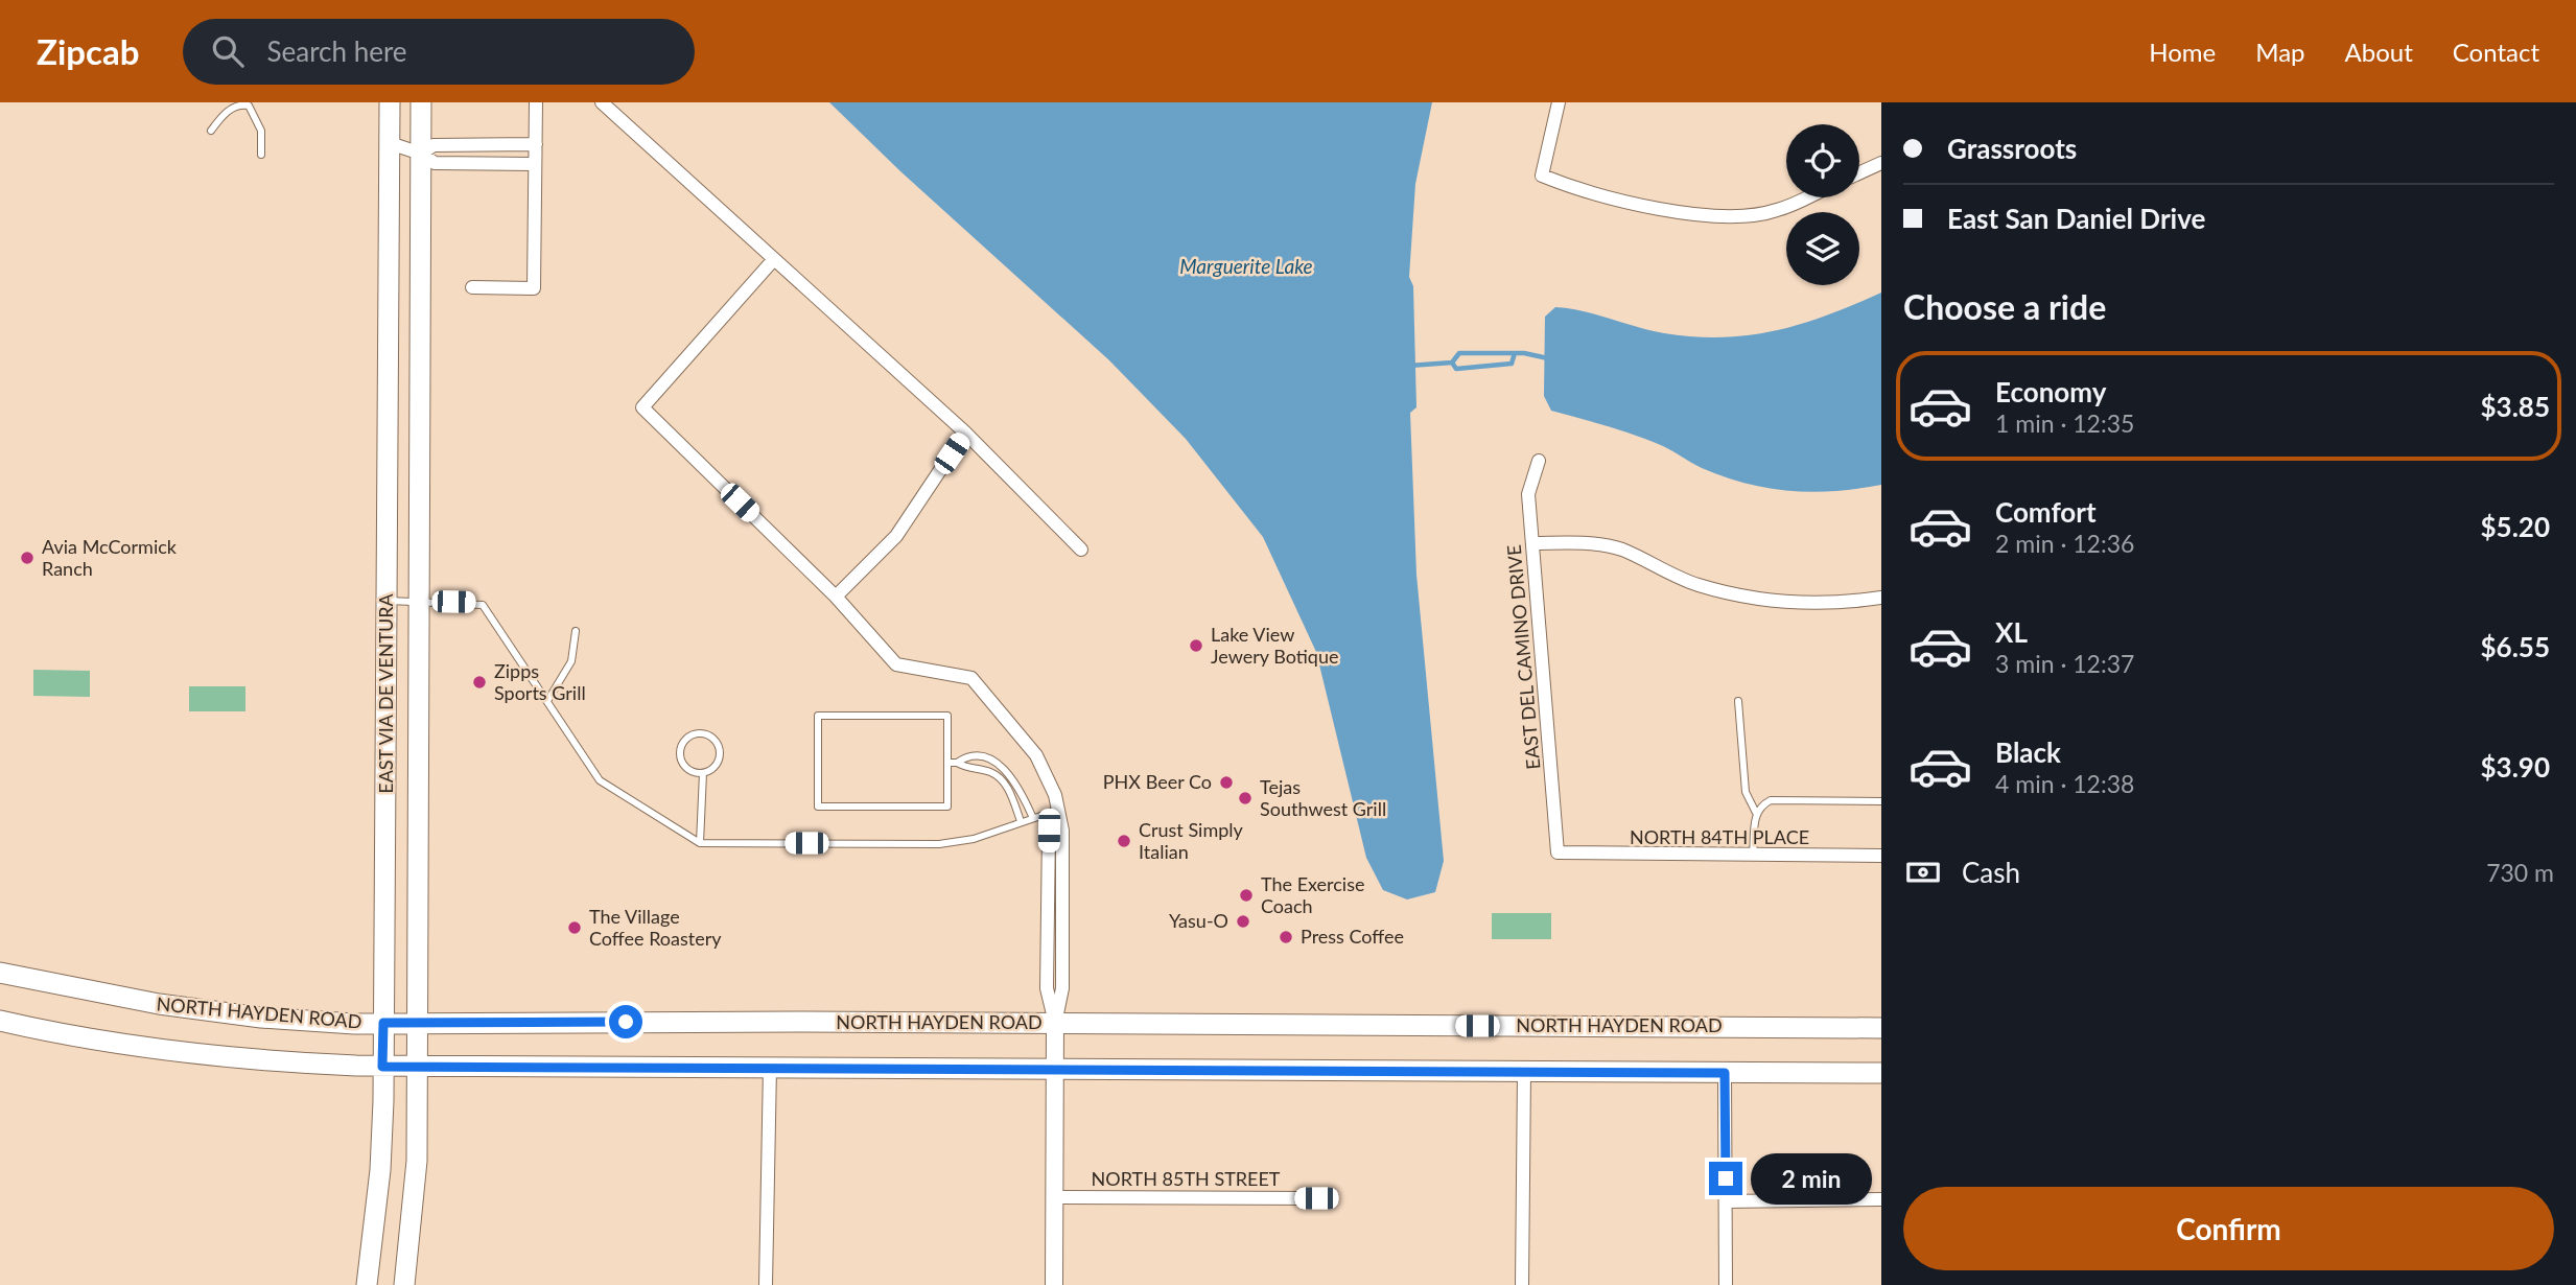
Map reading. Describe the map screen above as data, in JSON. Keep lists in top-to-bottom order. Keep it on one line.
{"streets":{"main road":["EAST VIA DE VENTURA","NORTH HAYDEN ROAD"],"street":["EAST DEL CAMINO DRIVE","NORTH 84TH PLACE","NORTH 85TH STREET"]},"crossings":[["EAST DEL CAMINO DRIVE","NORTH 84TH PLACE"],["EAST VIA DE VENTURA","NORTH HAYDEN ROAD"]],"water":["Marguerite Lake"],"places":["Avia McCormick Ranch","Lake View Jewery Botique","Zipps Sports Grill","PHX Beer Co","Tejas Southwest Grill","Crust Simply Italian","The Exercise Coach","Yasu-O","The Village Coffee Roastery","Press Coffee"],"page":{"header":"Zipcab","search":"Search here","nav":["Home","Map","About","Contact"],"banner":["Grassroots","East San Daniel Drive"],"heading":"Choose a ride","list":[{"name":"Economy","note":"1 min · 12:35","value":"$3.85"},{"name":"Comfort","note":"2 min · 12:36","value":"$5.20"},{"name":"XL","note":"3 min · 12:37","value":"$6.55"},{"name":"Black","note":"4 min · 12:38","value":"$3.90"}],"pay":["Cash","730 m"],"bubble":"2 min","buttons":"Confirm"}}
